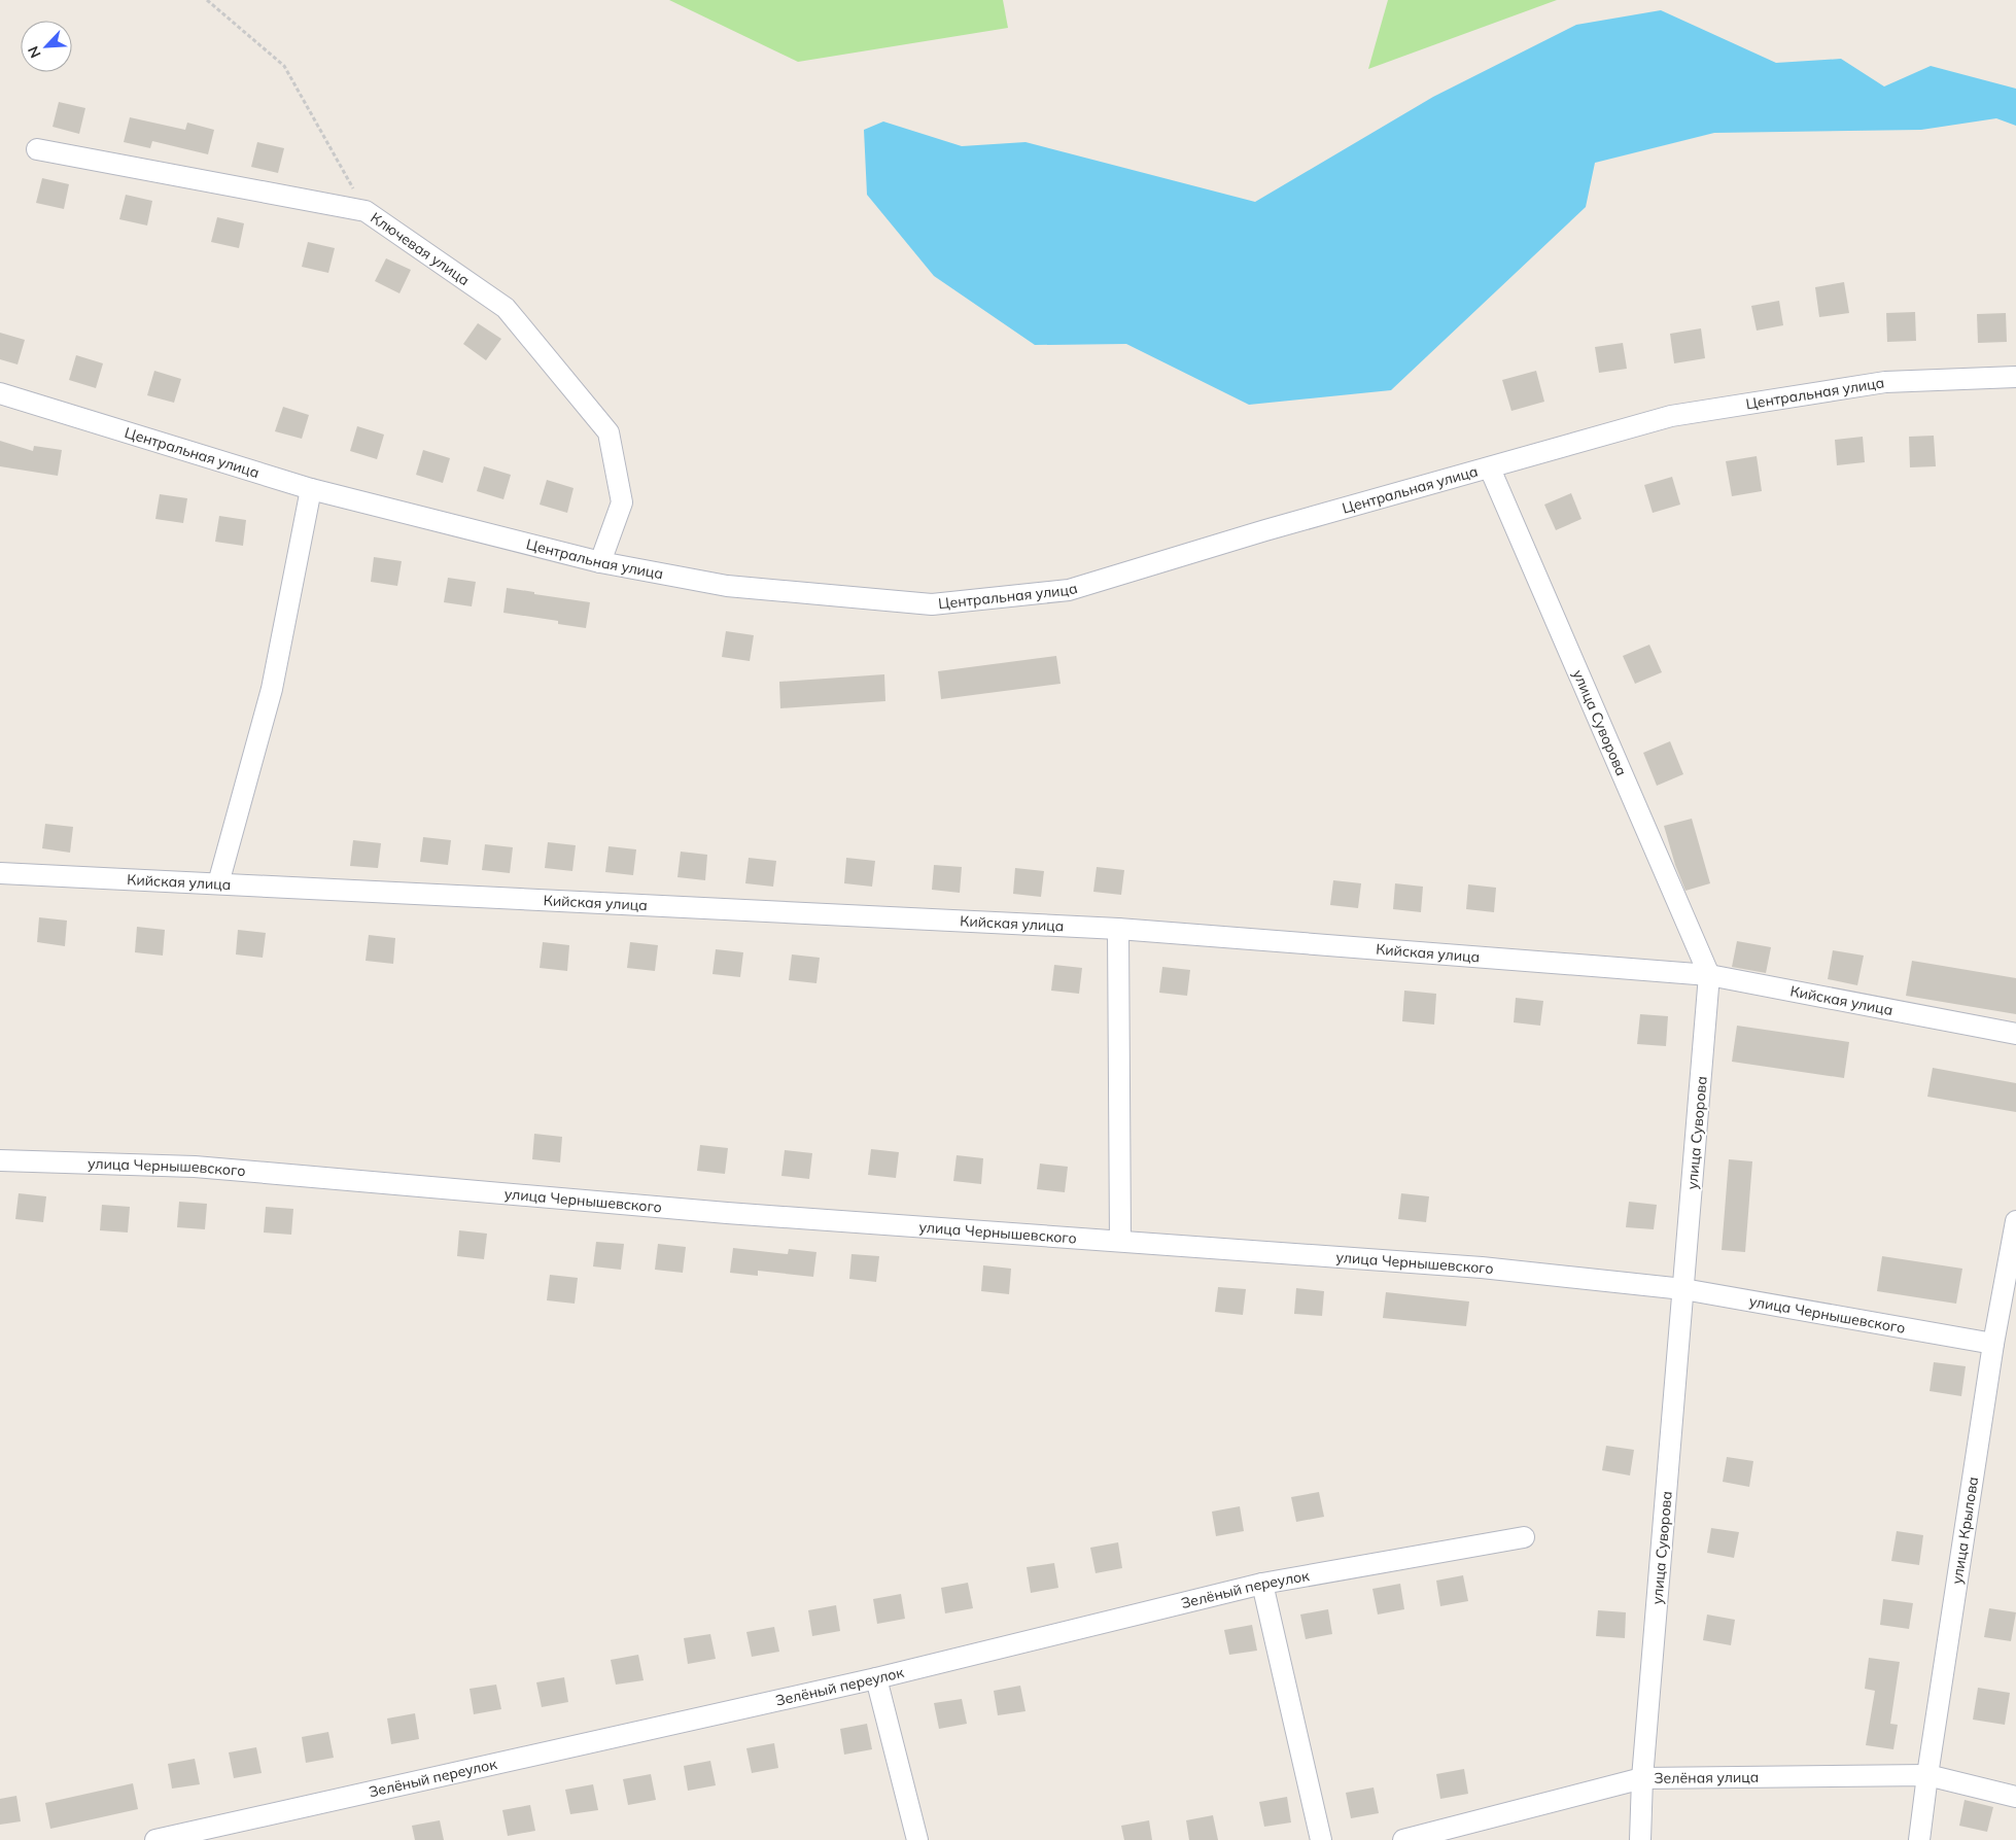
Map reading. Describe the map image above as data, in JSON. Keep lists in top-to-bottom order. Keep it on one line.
{"streets":{"street":["Ключевая улица","Центральная улица","улица Суворова","Кийская улица","улица Чернышевского","улица Крылова","Зелёный переулок","Зелёная улица"]},"crossings":[["Ключевая улица","Центральная улица"],["Центральная улица","улица Суворова"],["улица Суворова","Кийская улица"],["улица Суворова","улица Чернышевского"],["улица Суворова","Зелёная улица"],["улица Чернышевского","улица Крылова"],["улица Крылова","Зелёная улица"]],"north":"bottom left"}
